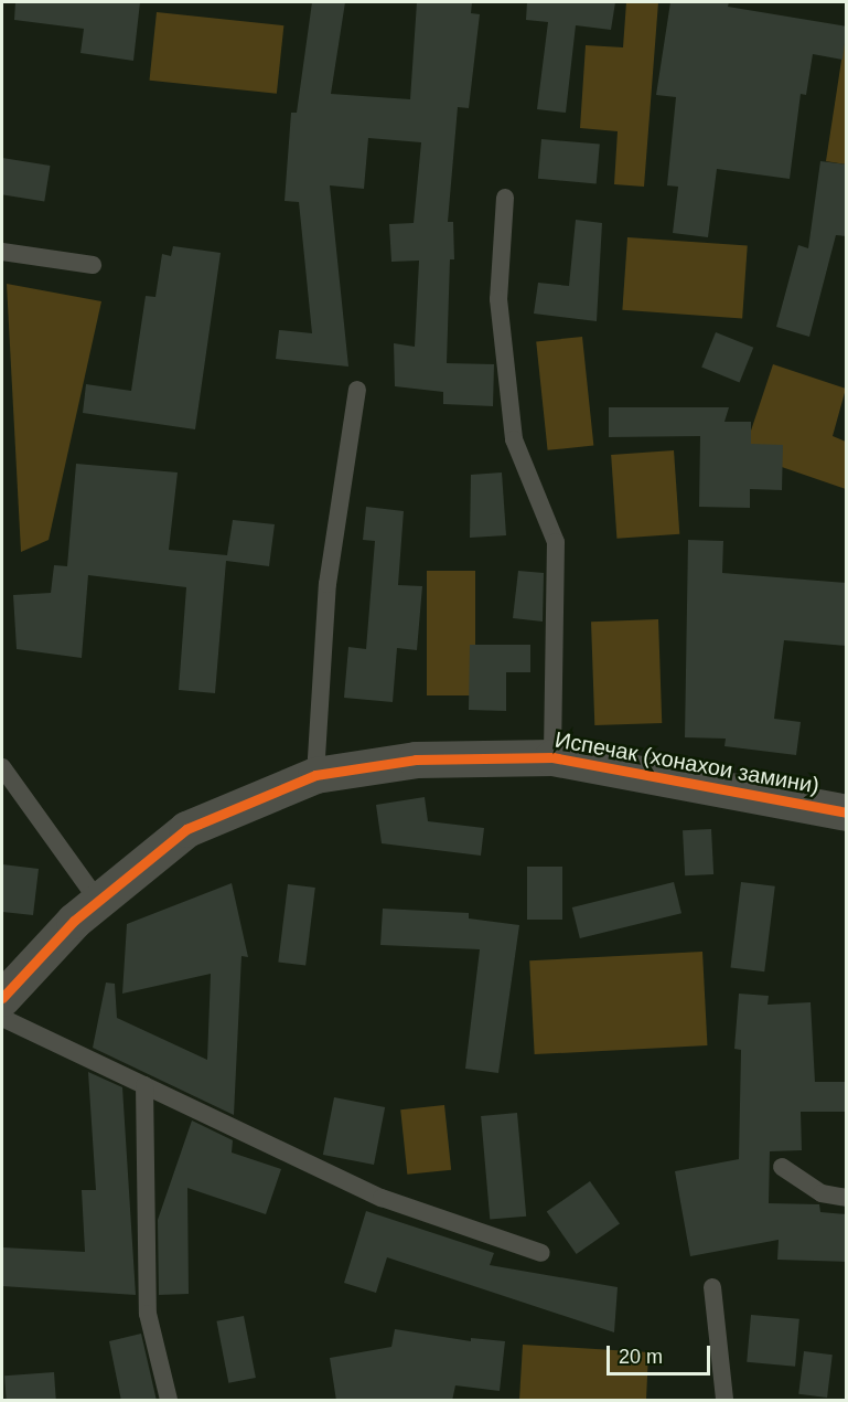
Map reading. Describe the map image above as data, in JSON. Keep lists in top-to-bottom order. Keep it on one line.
{"streets":{"street":["Испечак (хонахои замини)"]},"scale_bar":"20 m"}
